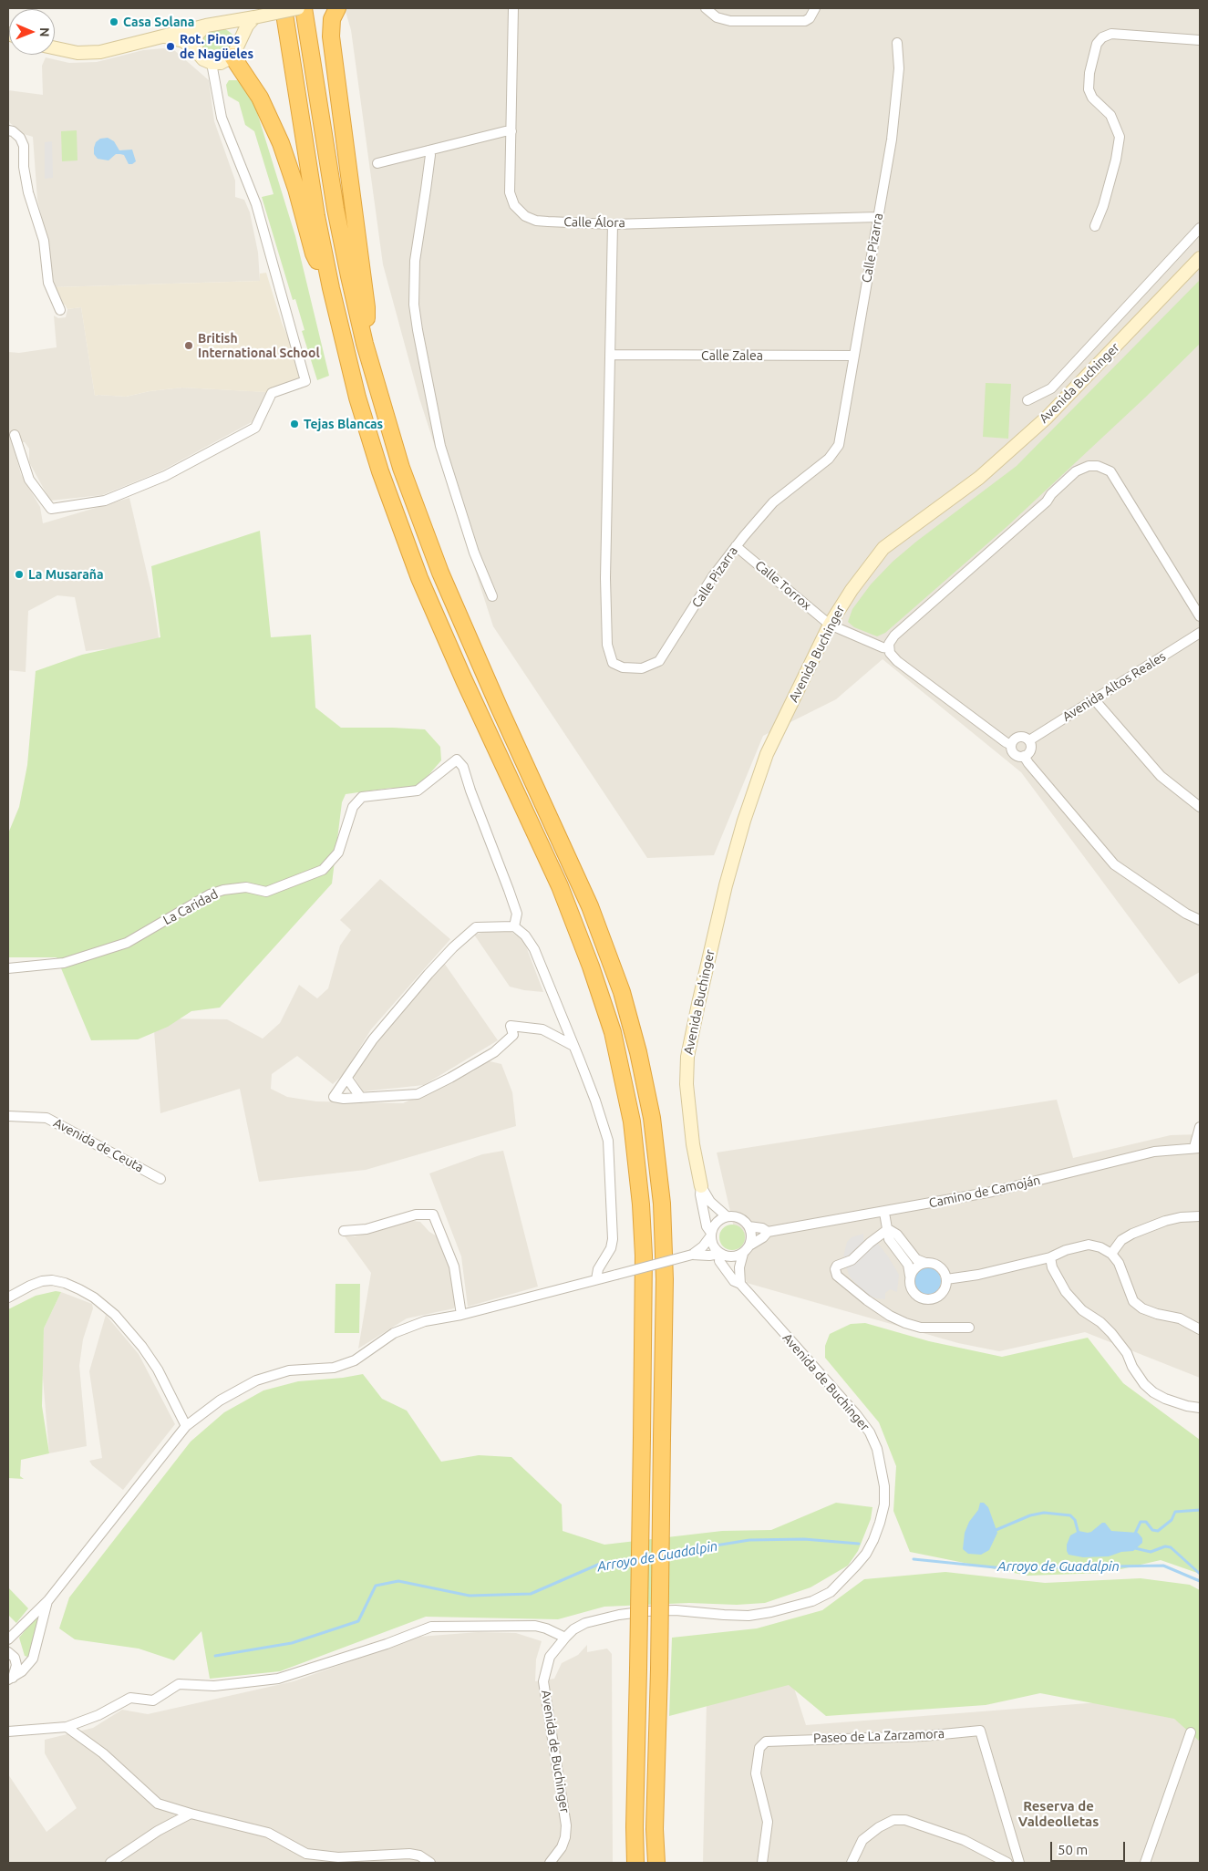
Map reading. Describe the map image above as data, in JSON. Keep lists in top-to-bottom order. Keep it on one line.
{"streets":{"street":["Calle Álora","Calle Pizarra","Calle Zalea","Avenida Buchinger","Calle Torrox","Avenida Altos Reales","La Caridad","Avenida de Ceuta","Camino de Camoján","Avenida de Buchinger","Paseo de La Zarzamora"]},"crossings":[["Calle Álora","Calle Pizarra"],["Calle Pizarra","Calle Zalea"],["Calle Pizarra","Calle Torrox"],["Avenida Buchinger","Calle Torrox"],["Avenida Buchinger","Camino de Camoján"],["Avenida Buchinger","Avenida de Buchinger"],["Camino de Camoján","Avenida de Buchinger"]],"districts":["Reserva de Valdeolletas"],"water":["Arroyo de Guadalpin"],"places":["Casa Solana","Rot. Pinos de Nagüeles","British International School","Tejas Blancas","La Musaraña"],"scale_bar":"50 m","north":"right"}
